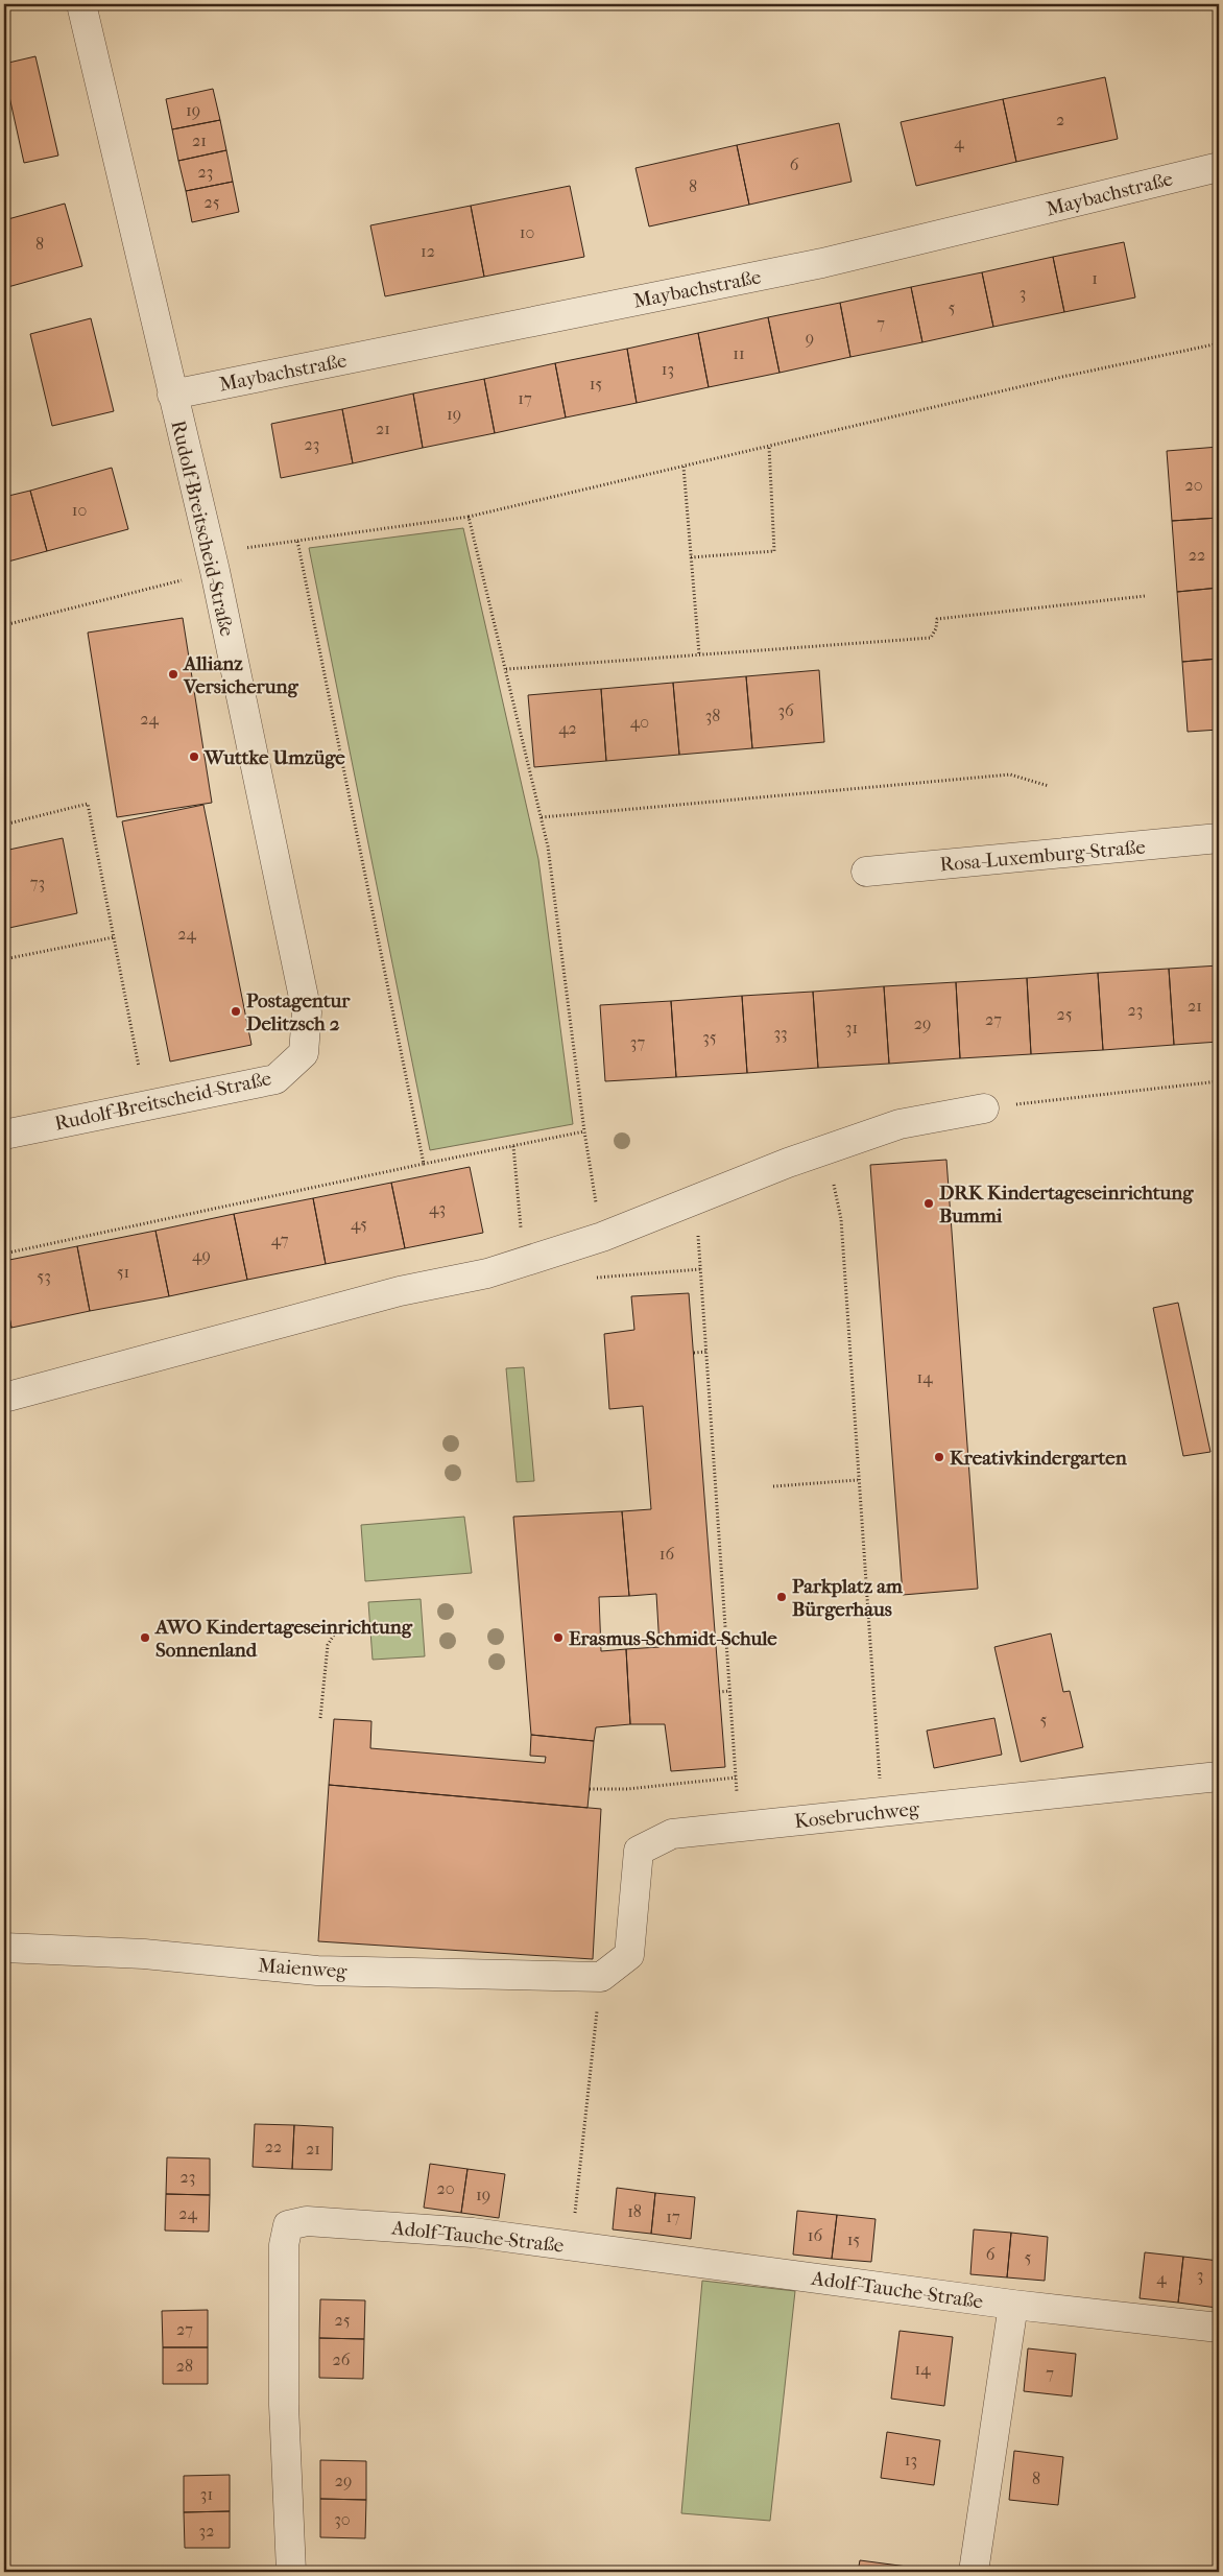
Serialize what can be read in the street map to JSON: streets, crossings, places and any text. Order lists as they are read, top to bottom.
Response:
{
  "streets": {
    "street": [
      "Maybachstraße",
      "Rudolf-Breitscheid-Straße",
      "Rosa-Luxemburg-Straße",
      "Kosebruchweg",
      "Maienweg",
      "Adolf-Tauche-Straße"
    ]
  },
  "crossings": [
    ["Maybachstraße", "Rudolf-Breitscheid-Straße"],
    ["Kosebruchweg", "Maienweg"]
  ],
  "places": [
    "Allianz Versicherung",
    "Wuttke Umzüge",
    "Postagentur Delitzsch 2",
    "DRK Kindertageseinrichtung Bummi",
    "Kreativkindergarten",
    "Parkplatz am Bürgerhaus",
    "AWO Kindertageseinrichtung Sonnenland",
    "Erasmus-Schmidt-Schule"
  ],
  "house_numbers": [
    "19",
    "2",
    "21",
    "4",
    "6",
    "23",
    "8",
    "25",
    "10",
    "8",
    "12",
    "1",
    "3",
    "5",
    "7",
    "9",
    "11",
    "13",
    "15",
    "17",
    "19",
    "21",
    "23",
    "20",
    "10",
    "22",
    "36",
    "38",
    "24",
    "40",
    "42",
    "73",
    "24",
    "21",
    "23",
    "25",
    "27",
    "29",
    "31",
    "33",
    "35",
    "37",
    "43",
    "45",
    "47",
    "49",
    "51",
    "53",
    "14",
    "16",
    "5",
    "22",
    "21",
    "23",
    "20",
    "19",
    "18",
    "24",
    "17",
    "16",
    "15",
    "6",
    "5",
    "3",
    "4",
    "25",
    "27",
    "26",
    "28",
    "14",
    "7",
    "13",
    "8",
    "29",
    "31",
    "30",
    "32"
  ]
}
